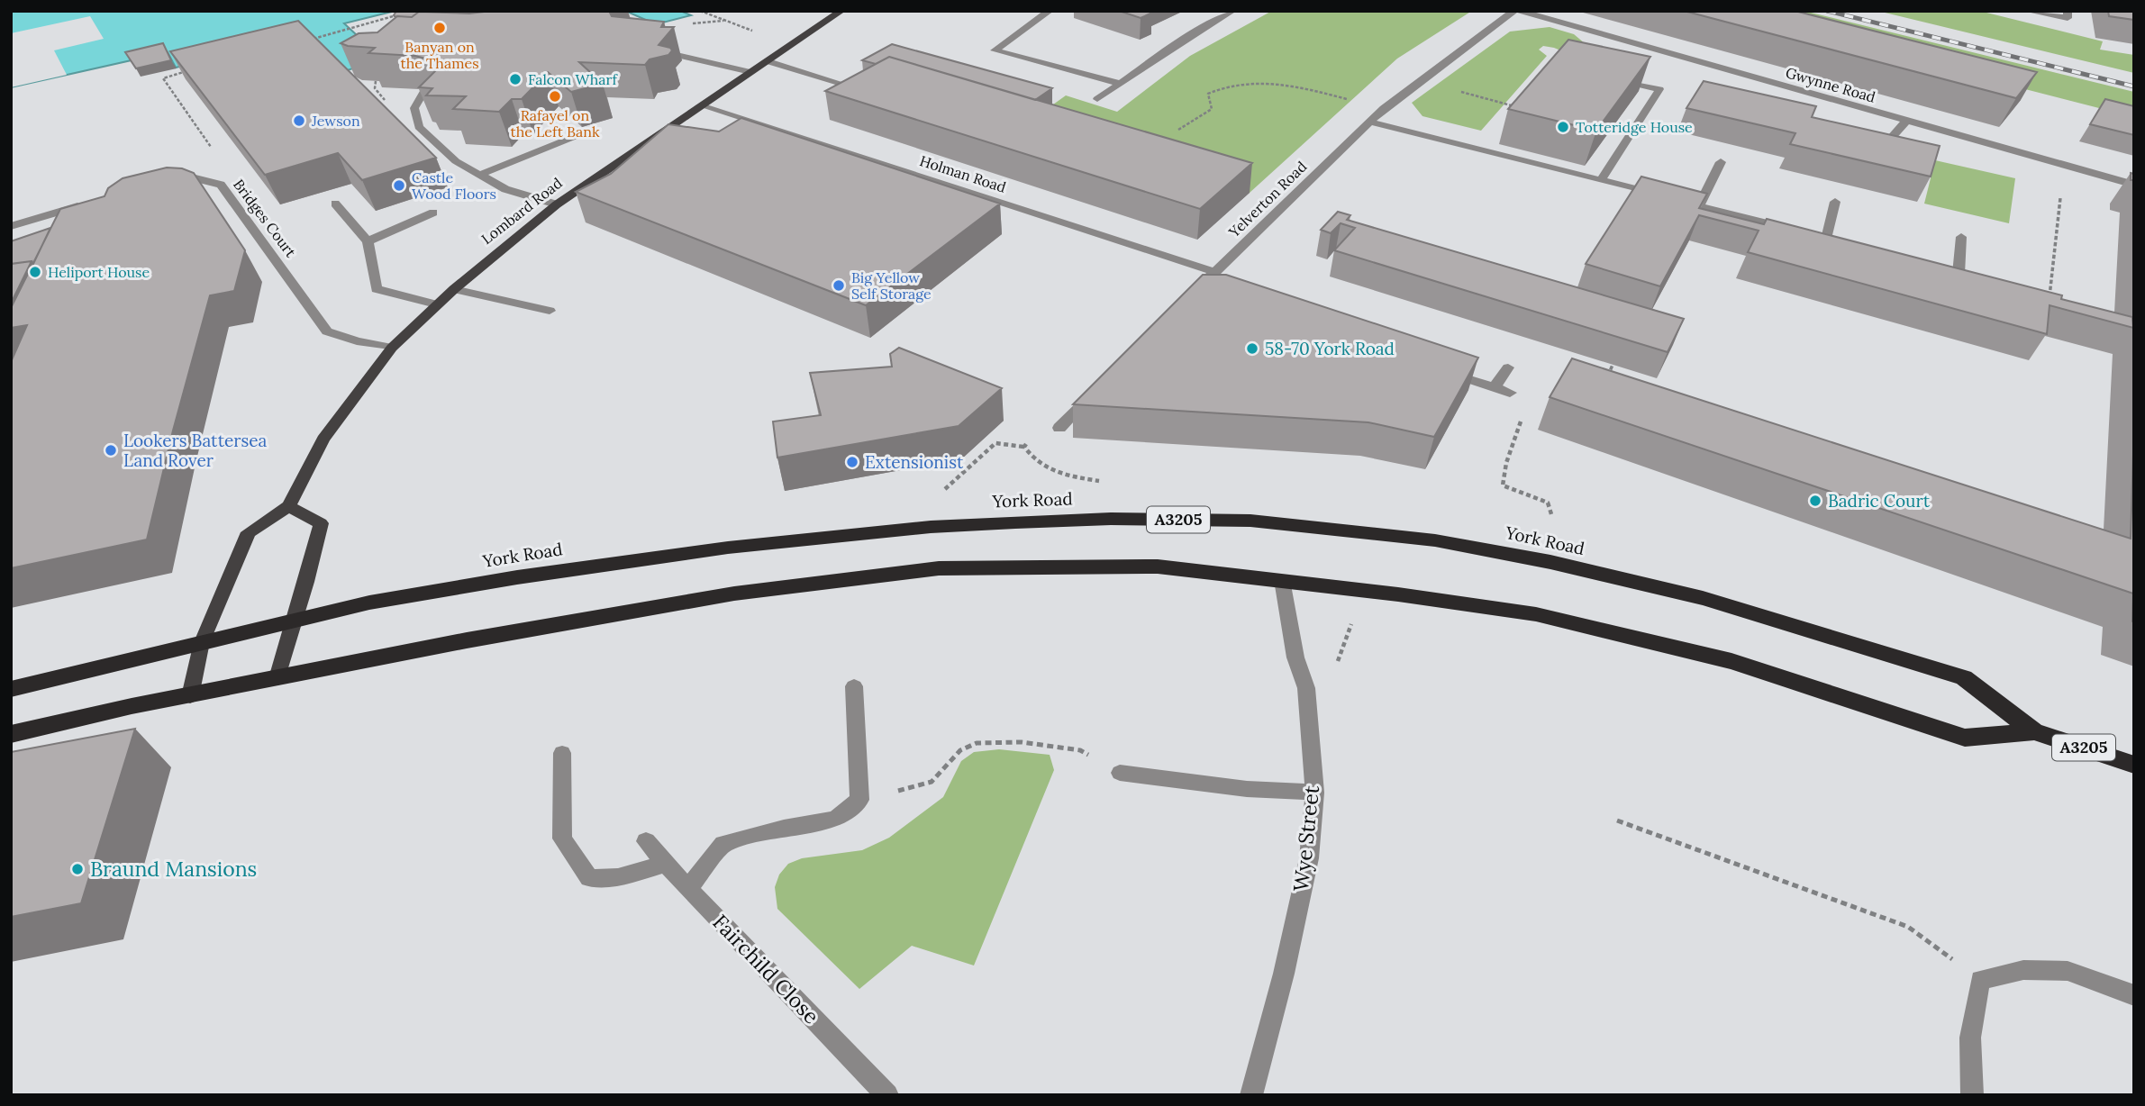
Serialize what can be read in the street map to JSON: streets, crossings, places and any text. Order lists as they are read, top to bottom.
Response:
{
  "streets": {
    "highway": ["York Road", "A3205"],
    "main road": ["Lombard Road"],
    "street": [
      "Gwynne Road",
      "Holman Road",
      "Yelverton Road",
      "Bridges Court",
      "Wye Street",
      "Fairchild Close"
    ]
  },
  "crossings": [
    ["Holman Road", "Yelverton Road"],
    ["Holman Road", "Lombard Road"],
    ["Lombard Road", "Bridges Court"],
    ["Lombard Road", "York Road"],
    ["York Road", "Wye Street"]
  ],
  "places": [
    "Banyan on the Thames",
    "Falcon Wharf",
    "Rafayel on the Left Bank",
    "Jewson",
    "Totteridge House",
    "Castle Wood Floors",
    "Heliport House",
    "Big Yellow Self Storage",
    "58-70 York Road",
    "Lookers Battersea Land Rover",
    "Extensionist",
    "Badric Court",
    "Braund Mansions"
  ]
}
